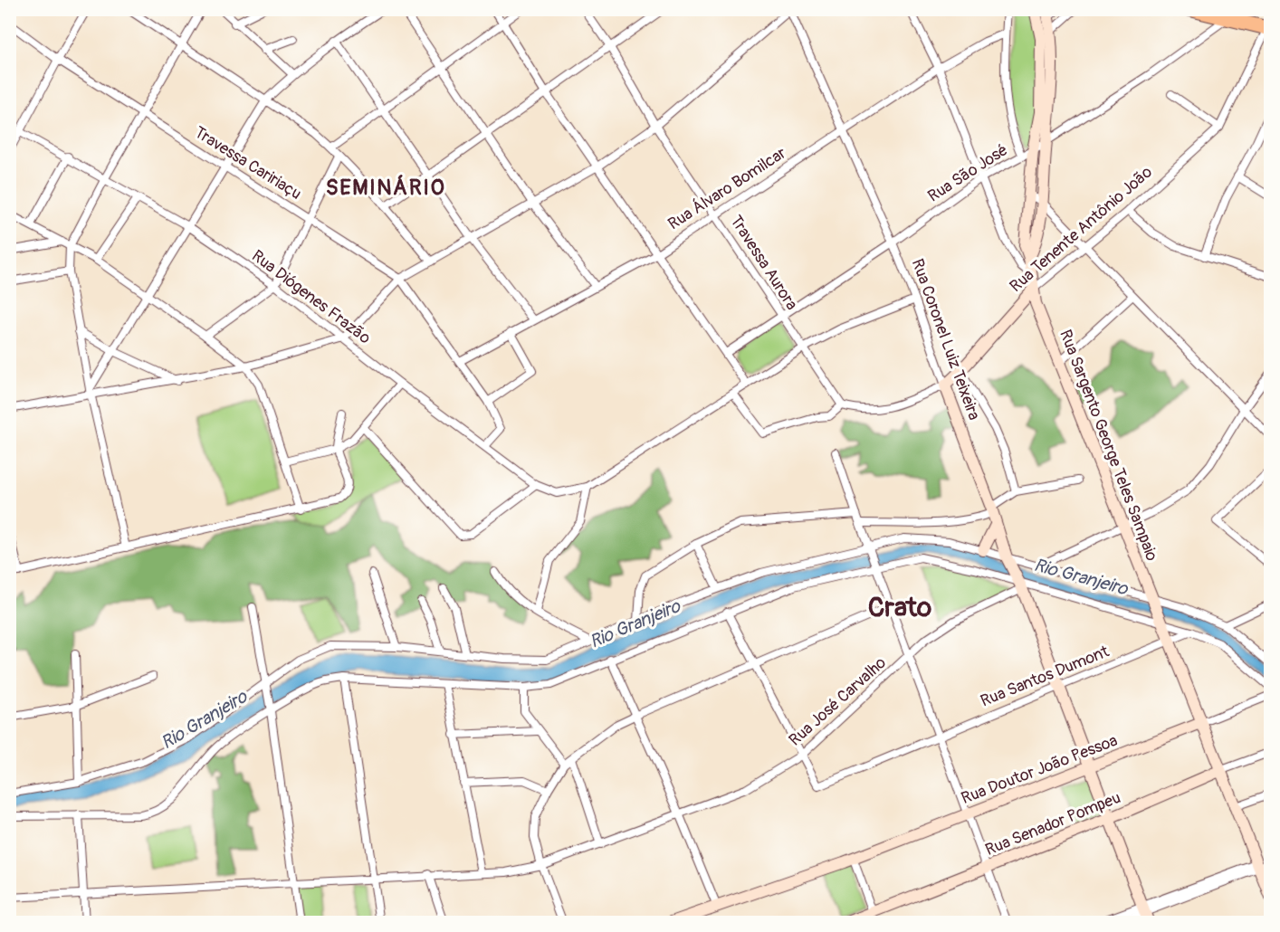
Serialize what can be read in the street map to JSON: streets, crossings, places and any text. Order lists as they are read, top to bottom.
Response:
{
  "streets": {
    "main road": [
      "Rua Tenente Antônio João",
      "Rua Coronel Luiz Teixeira",
      "Rua Sargento George Teles Sampaio",
      "Rua Doutor João Pessoa",
      "Rua Senador Pompeu"
    ],
    "street": [
      "Travessa Caririaçu",
      "Rua São José",
      "Rua Álvaro Bomilcar",
      "Travessa Aurora",
      "Rua Diógenes Frazão",
      "Rua Santos Dumont",
      "Rua José Carvalho"
    ]
  },
  "crossings": [
    ["Travessa Caririaçu", "Rua Álvaro Bomilcar"],
    ["Travessa Caririaçu", "Rua Diógenes Frazão"],
    ["Rua São José", "Travessa Aurora"],
    ["Rua São José", "Rua Coronel Luiz Teixeira"],
    ["Rua São José", "Rua Sargento George Teles Sampaio"],
    ["Rua Álvaro Bomilcar", "Travessa Aurora"],
    ["Rua Álvaro Bomilcar", "Rua Coronel Luiz Teixeira"],
    ["Rua Tenente Antônio João", "Travessa Aurora"],
    ["Rua Tenente Antônio João", "Rua Coronel Luiz Teixeira"],
    ["Rua Tenente Antônio João", "Rua Sargento George Teles Sampaio"],
    ["Rua Coronel Luiz Teixeira", "Rua Santos Dumont"],
    ["Rua Coronel Luiz Teixeira", "Rua José Carvalho"],
    ["Rua Coronel Luiz Teixeira", "Rua Doutor João Pessoa"],
    ["Rua Coronel Luiz Teixeira", "Rua Senador Pompeu"],
    ["Rua Sargento George Teles Sampaio", "Rua Santos Dumont"],
    ["Rua Sargento George Teles Sampaio", "Rua Doutor João Pessoa"],
    ["Rua Sargento George Teles Sampaio", "Rua Senador Pompeu"],
    ["Rua Santos Dumont", "Rua José Carvalho"]
  ],
  "districts": ["SEMINÁRIO", "Crato"],
  "water": ["Rio Granjeiro"]
}
